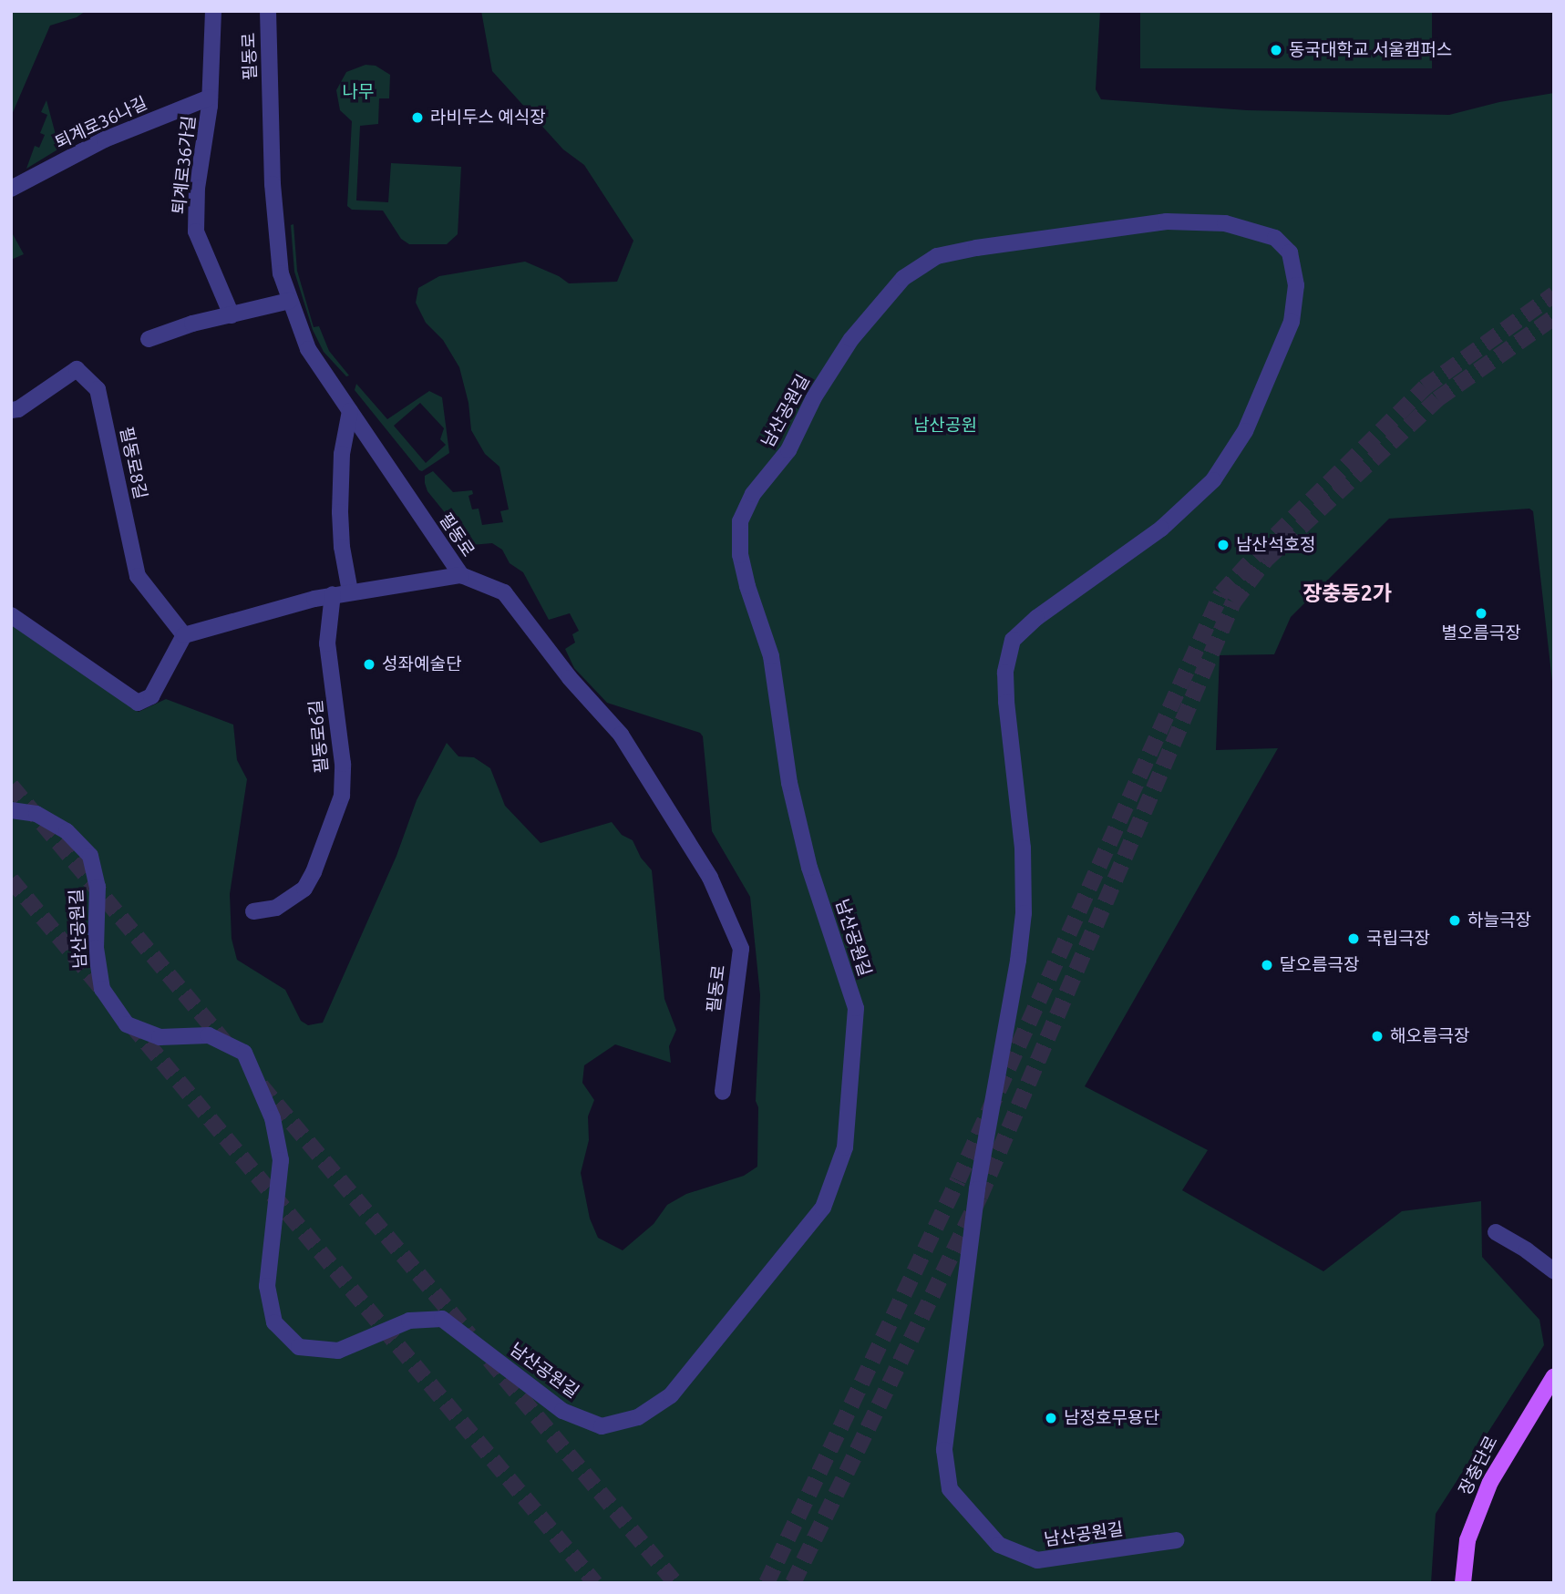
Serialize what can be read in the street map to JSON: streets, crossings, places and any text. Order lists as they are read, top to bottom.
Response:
{
  "streets": {
    "main road": ["장충단로"],
    "street": [
      "필동로",
      "퇴계로36나길",
      "퇴계로36가길",
      "남산공원길",
      "필동로8길",
      "필동로6길"
    ]
  },
  "crossings": [
    ["퇴계로36나길", "퇴계로36가길"]
  ],
  "districts": ["장충동2가"],
  "parks": ["나무", "남산공원"],
  "places": [
    "동국대학교 서울캠퍼스",
    "라비두스 예식장",
    "남산석호정",
    "별오름극장",
    "성좌예술단",
    "하늘극장",
    "국립극장",
    "달오름극장",
    "해오름극장",
    "남정호무용단"
  ]
}
